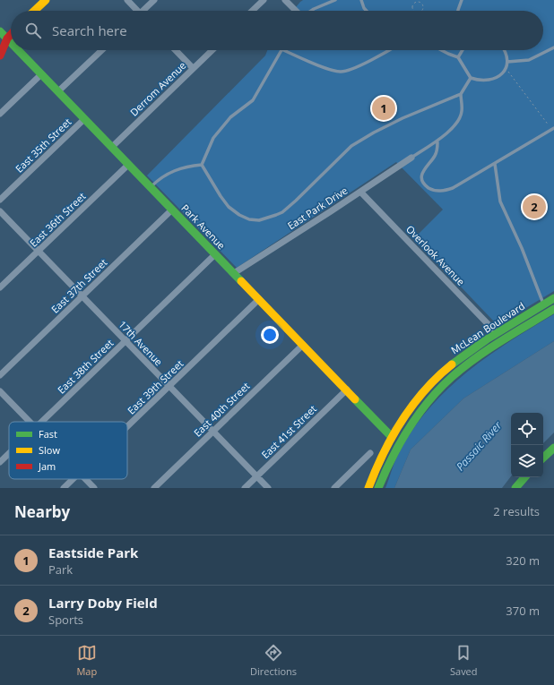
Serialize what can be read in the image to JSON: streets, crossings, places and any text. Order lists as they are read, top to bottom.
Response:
{
  "streets": {
    "main road": ["Park Avenue", "McLean Boulevard"],
    "street": [
      "Derrom Avenue",
      "East 35th Street",
      "East Park Drive",
      "East 36th Street",
      "Overlook Avenue",
      "East 37th Street",
      "17th Avenue",
      "East 38th Street",
      "East 39th Street",
      "East 40th Street",
      "East 41st Street"
    ]
  },
  "crossings": [
    ["Derrom Avenue", "Park Avenue"],
    ["East 35th Street", "Park Avenue"],
    ["East Park Drive", "Park Avenue"],
    ["East Park Drive", "Overlook Avenue"],
    ["East 36th Street", "Park Avenue"],
    ["East 36th Street", "17th Avenue"],
    ["Park Avenue", "East 37th Street"],
    ["Park Avenue", "McLean Boulevard"],
    ["Park Avenue", "East 38th Street"],
    ["Park Avenue", "East 39th Street"],
    ["Park Avenue", "East 40th Street"],
    ["Park Avenue", "East 41st Street"],
    ["Overlook Avenue", "McLean Boulevard"],
    ["East 37th Street", "17th Avenue"],
    ["17th Avenue", "East 38th Street"],
    ["17th Avenue", "East 39th Street"],
    ["17th Avenue", "East 40th Street"],
    ["17th Avenue", "East 41st Street"]
  ],
  "water": ["Passaic River"],
  "legend": ["Fast", "Slow", "Jam"],
  "page": {
    "search": "Search here",
    "pins": ["1", "2"],
    "heading": ["Nearby", "2 results"],
    "list": [
      {
        "mark": "1",
        "name": "Eastside Park",
        "note": "Park",
        "value": "320 m"
      },
      {
        "mark": "2",
        "name": "Larry Doby Field",
        "note": "Sports",
        "value": "370 m"
      }
    ],
    "nav": ["Map", "Directions", "Saved"]
  }
}
